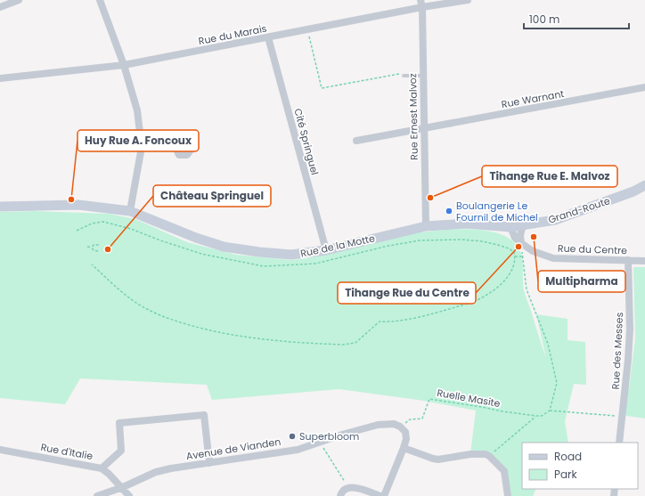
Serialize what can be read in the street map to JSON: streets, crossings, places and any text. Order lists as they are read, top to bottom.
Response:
{
  "streets": {
    "street": [
      "Rue du Marais",
      "Rue Warnant",
      "Rue Ernest Malvoz",
      "Cité Springuel",
      "Grand-Route",
      "Rue de la Motte",
      "Rue du Centre",
      "Rue des Messes",
      "Avenue de Vianden",
      "Rue d'Italie"
    ],
    "path": ["Ruelle Masite"]
  },
  "crossings": [
    ["Rue du Marais", "Rue Ernest Malvoz"],
    ["Rue du Marais", "Cité Springuel"],
    ["Rue Warnant", "Rue Ernest Malvoz"],
    ["Rue Ernest Malvoz", "Rue de la Motte"],
    ["Cité Springuel", "Rue de la Motte"],
    ["Grand-Route", "Rue de la Motte"],
    ["Grand-Route", "Rue du Centre"],
    ["Rue de la Motte", "Rue du Centre"],
    ["Rue du Centre", "Rue des Messes"],
    ["Rue des Messes", "Ruelle Masite"],
    ["Ruelle Masite", "Avenue de Vianden"],
    ["Avenue de Vianden", "Rue d'Italie"]
  ],
  "places": [
    "Tihange Rue E. Malvoz",
    "Huy Rue A. Foncoux",
    "Boulangerie Le Fournil de Michel",
    "Multipharma",
    "Tihange Rue du Centre",
    "Château Springuel",
    "Superbloom"
  ],
  "legend": ["Road", "Park"],
  "scale_bar": "100 m"
}
